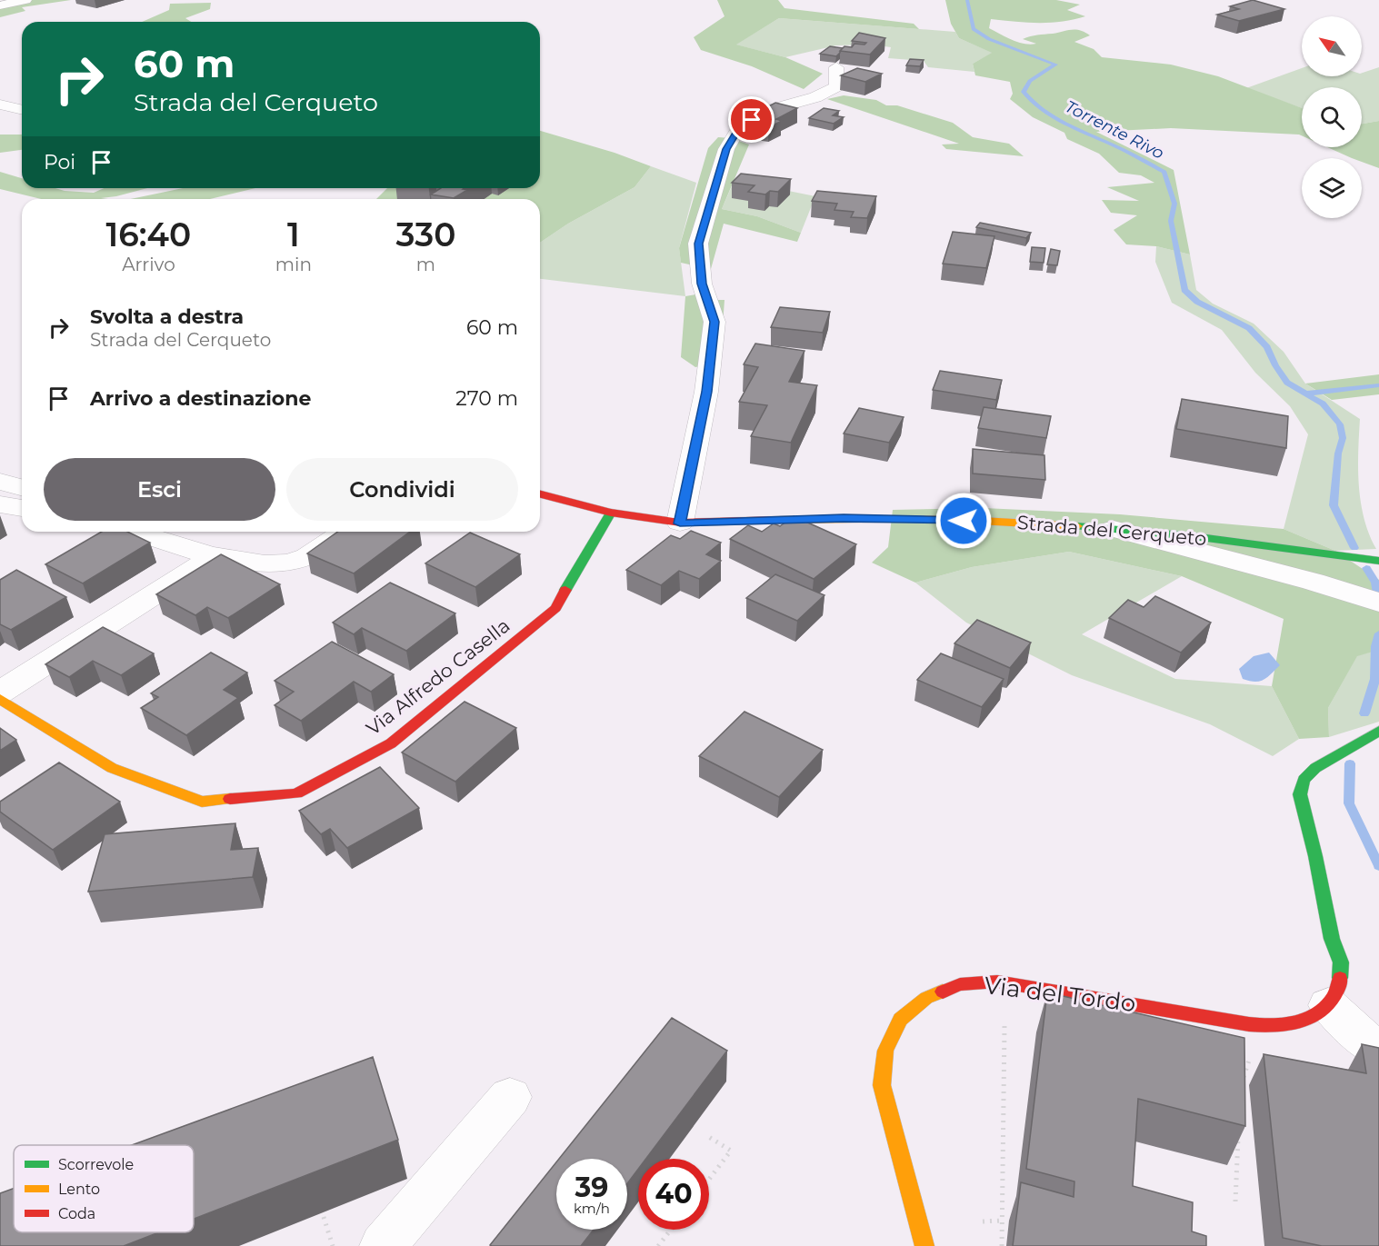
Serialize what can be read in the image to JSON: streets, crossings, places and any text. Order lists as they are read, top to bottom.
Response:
{
  "streets": {
    "street": ["Strada del Cerqueto", "Via Alfredo Casella", "Via del Tordo"]
  },
  "crossings": [
    ["Strada del Cerqueto", "Via Alfredo Casella"]
  ],
  "water": ["Torrente Rivo"],
  "legend": ["Scorrevole", "Lento", "Coda"],
  "north": "top left",
  "page": {
    "turn": ["60 m", "Strada del Cerqueto"],
    "then": "Poi",
    "eta": [
      "16:40",
      "Arrivo",
      "1",
      "min",
      "330",
      "m"
    ],
    "list": [
      {
        "name": "Svolta a destra",
        "note": "Strada del Cerqueto",
        "value": "60 m"
      },
      {
        "name": "Arrivo a destinazione",
        "value": "270 m"
      }
    ],
    "buttons": ["Esci", "Condividi"],
    "speed": "39 km/h",
    "limit": "40"
  }
}
